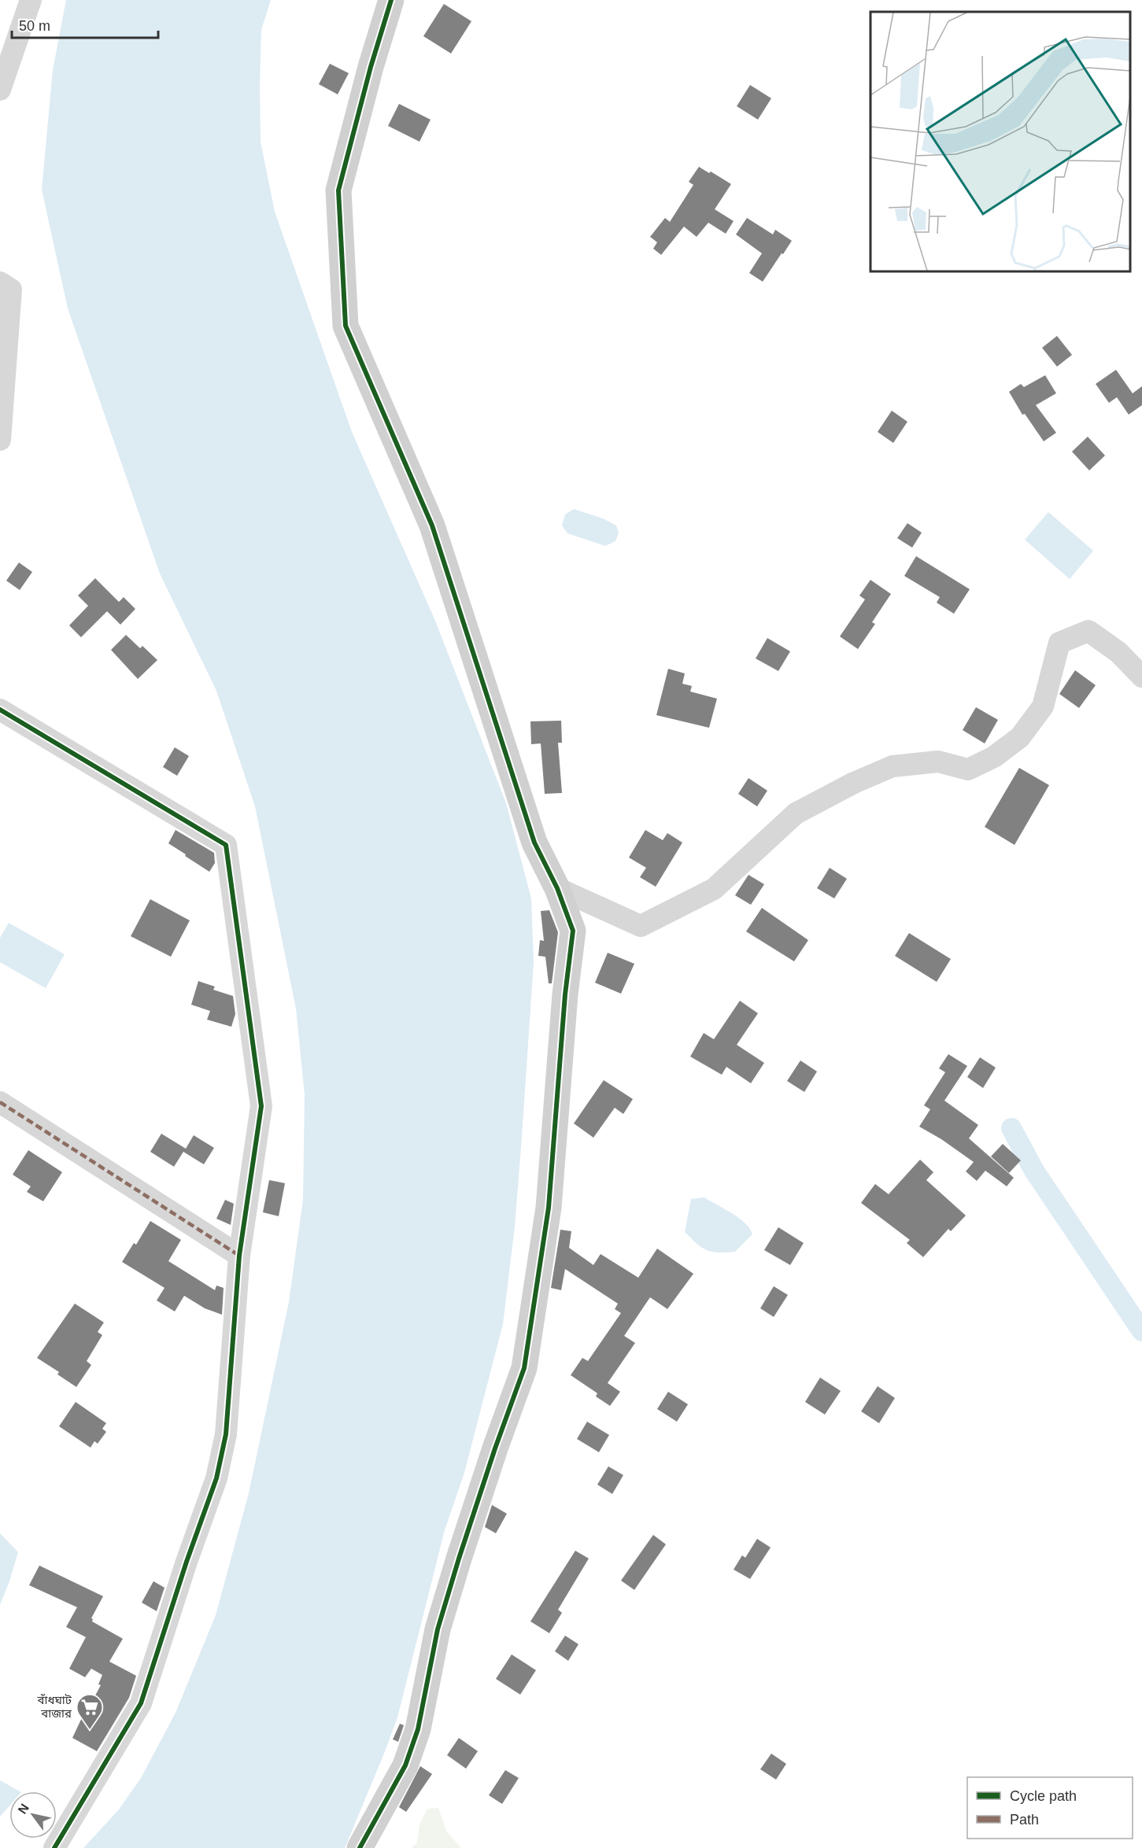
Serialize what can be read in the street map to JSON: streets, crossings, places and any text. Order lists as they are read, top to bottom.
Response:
{
  "places": {
    "supermarket": ["বাঁধঘাট বাজার"]
  },
  "legend": ["Cycle path", "Path"],
  "scale_bar": "50 m",
  "north": "top left"
}
